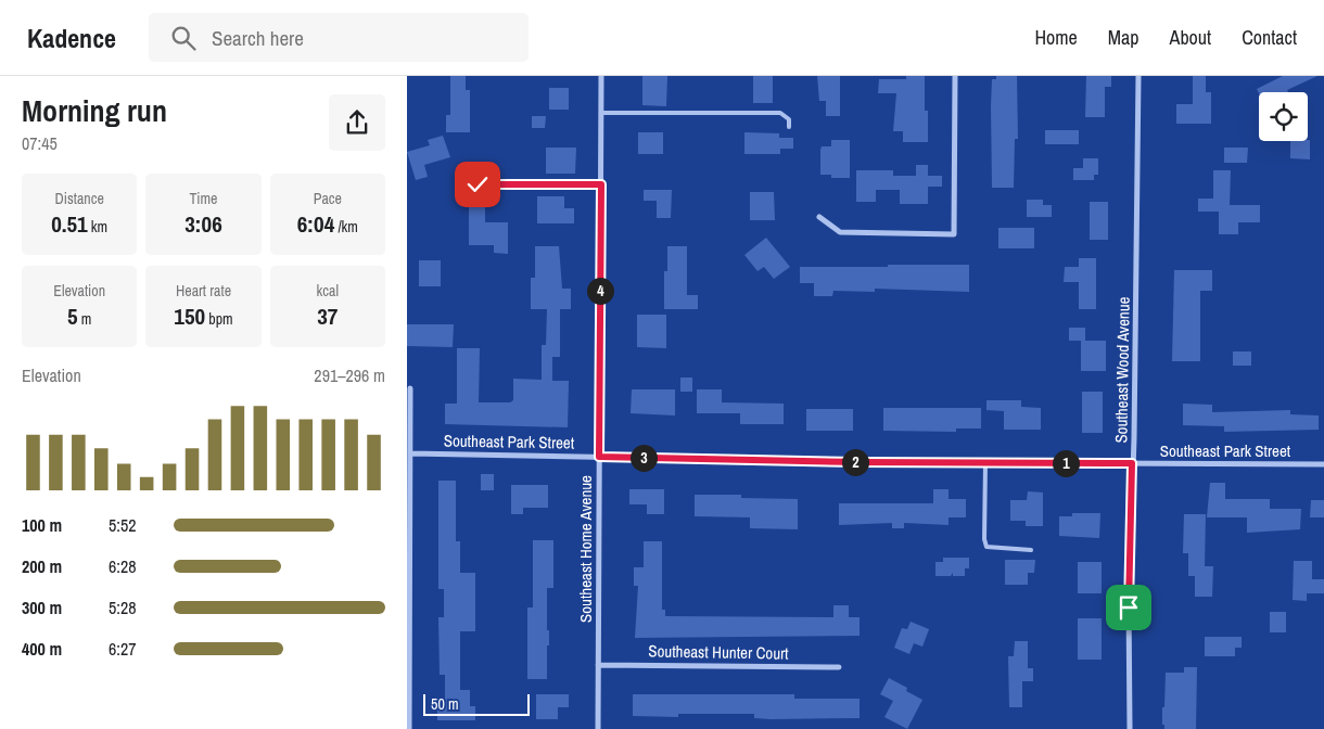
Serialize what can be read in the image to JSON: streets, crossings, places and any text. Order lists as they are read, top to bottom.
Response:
{
  "streets": {
    "street": [
      "Southeast Wood Avenue",
      "Southeast Park Street",
      "Southeast Home Avenue",
      "Southeast Hunter Court"
    ]
  },
  "crossings": [
    ["Southeast Wood Avenue", "Southeast Park Street"],
    ["Southeast Park Street", "Southeast Home Avenue"],
    ["Southeast Home Avenue", "Southeast Hunter Court"]
  ],
  "scale_bar": "50 m",
  "page": {
    "header": "Kadence",
    "search": "Search here",
    "nav": [
      "Home",
      "Map",
      "About",
      "Contact"
    ],
    "heading": ["Morning run", "07:45"],
    "stats": [
      ["Distance", "0.51 km"],
      ["Time", "3:06"],
      ["Pace", "6:04 /km"],
      ["Elevation", "5 m"],
      ["Heart rate", "150 bpm"],
      ["kcal", "37"]
    ],
    "pins": [
      "4",
      "3",
      "2",
      "1"
    ],
    "chart": ["Elevation", "291–296 m"],
    "list": [
      {
        "name": "100 m",
        "note": "5:52"
      },
      {
        "name": "200 m",
        "note": "6:28"
      },
      {
        "name": "300 m",
        "note": "5:28"
      },
      {
        "name": "400 m",
        "note": "6:27"
      }
    ],
    "scale": "50 m"
  }
}
